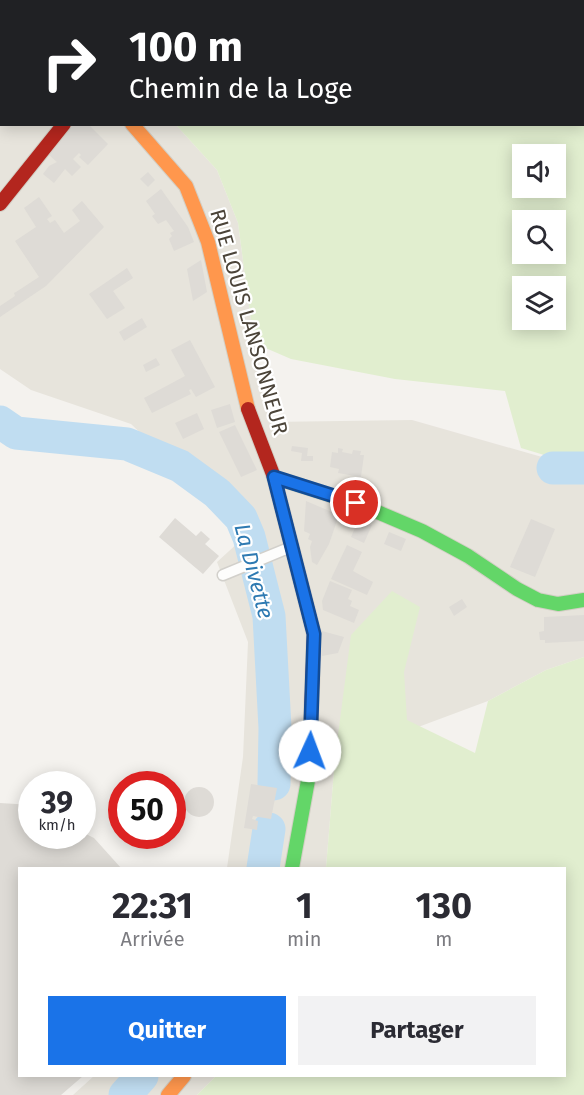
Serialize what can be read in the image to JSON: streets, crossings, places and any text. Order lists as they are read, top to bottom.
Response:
{
  "streets": {
    "main road": ["RUE LOUIS LANSONNEUR"]
  },
  "water": ["La Divette"],
  "page": {
    "turn": ["100 m", "Chemin de la Loge"],
    "speed": "39 km/h",
    "limit": "50",
    "eta": [
      "22:31",
      "Arrivée",
      "1",
      "min",
      "130",
      "m"
    ],
    "buttons": ["Quitter", "Partager"]
  }
}
